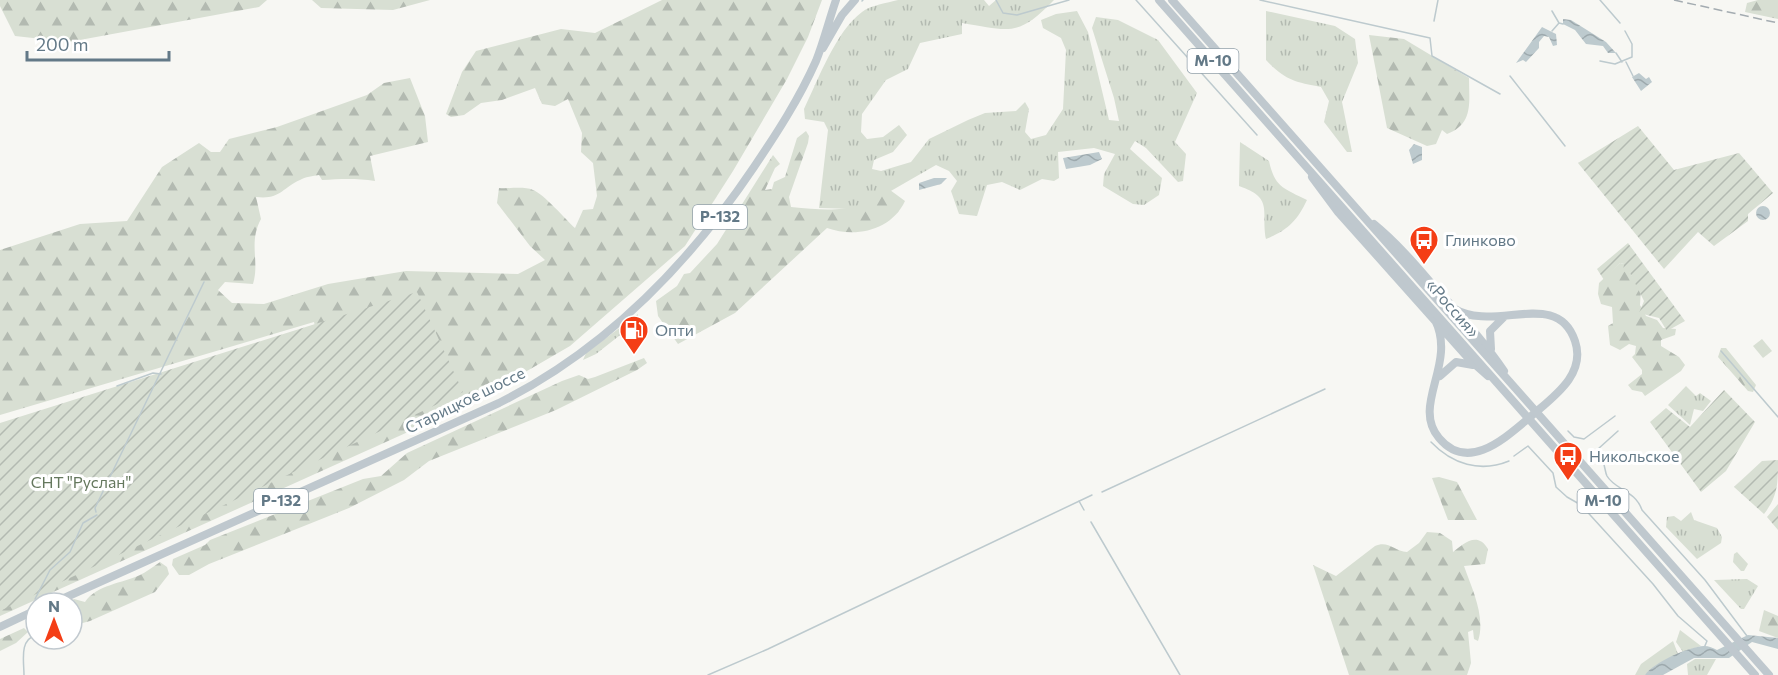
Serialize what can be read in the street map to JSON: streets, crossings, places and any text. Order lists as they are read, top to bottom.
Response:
{
  "streets": {
    "main road": [
      "М-10",
      "Р-132",
      "«Россия»",
      "Старицкое шоссе"
    ]
  },
  "parks": ["СНТ \"Руслан\""],
  "places": {
    "bus stop": ["Глинково", "Никольское"],
    "fuel station": ["Опти"]
  },
  "scale_bar": "200 m",
  "north": "top"
}
